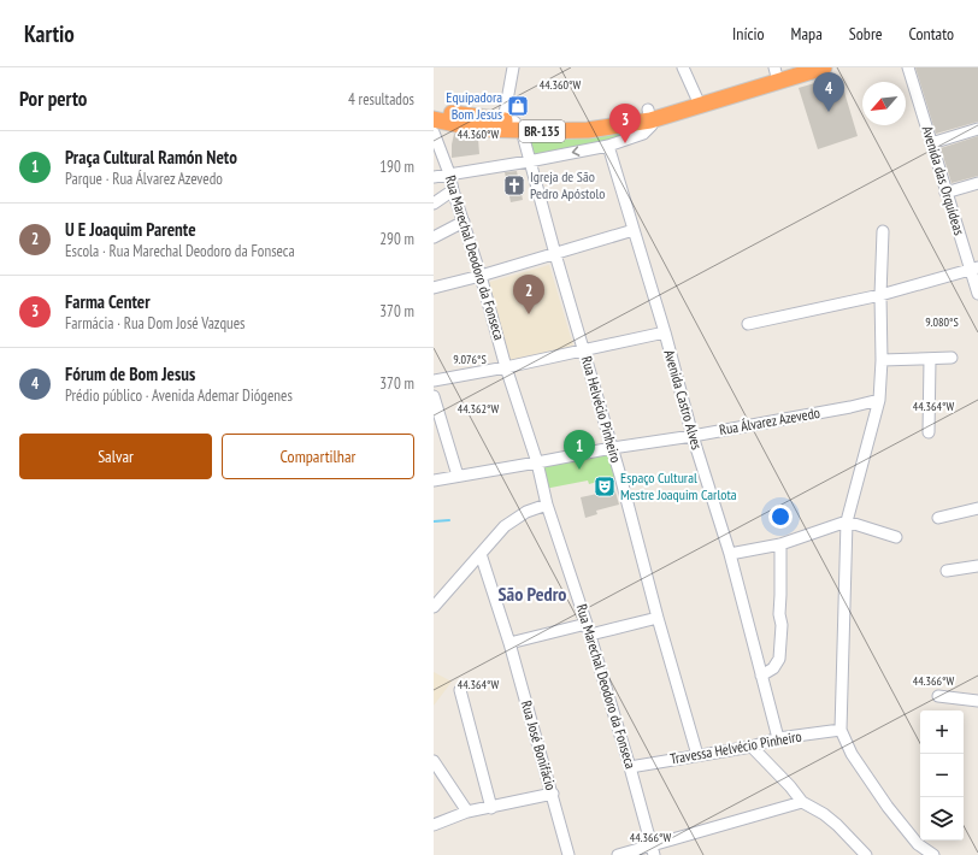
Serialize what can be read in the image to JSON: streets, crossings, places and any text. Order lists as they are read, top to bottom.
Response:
{
  "streets": {
    "highway": ["BR-135"],
    "street": [
      "Avenida das Orquídeas",
      "Rua Marechal Deodoro da Fonseca",
      "Avenida Castro Alves",
      "Rua Helvécio Pinheiro",
      "Rua Álvarez Azevedo",
      "Rua José Bonifácio",
      "Travessa Helvécio Pinheiro"
    ]
  },
  "crossings": [
    ["BR-135", "Rua Helvécio Pinheiro"],
    ["Rua Marechal Deodoro da Fonseca", "Rua Álvarez Azevedo"],
    ["Rua Marechal Deodoro da Fonseca", "Travessa Helvécio Pinheiro"],
    ["Avenida Castro Alves", "Rua Álvarez Azevedo"],
    ["Avenida Castro Alves", "Travessa Helvécio Pinheiro"],
    ["Rua Helvécio Pinheiro", "Rua Álvarez Azevedo"],
    ["Rua Helvécio Pinheiro", "Travessa Helvécio Pinheiro"]
  ],
  "districts": ["São Pedro"],
  "places": {
    "shop": ["Equipadora Bom Jesus"],
    "church": ["Igreja de São Pedro Apóstolo"],
    "theatre": ["Espaço Cultural Mestre Joaquim Carlota"]
  },
  "north": "bottom left",
  "page": {
    "header": "Kartio",
    "nav": [
      "Início",
      "Mapa",
      "Sobre",
      "Contato"
    ],
    "heading": ["Por perto", "4 resultados"],
    "pins": [
      "4",
      "3",
      "2",
      "1"
    ],
    "list": [
      {
        "mark": "1",
        "name": "Praça Cultural Ramón Neto",
        "note": "Parque · Rua Álvarez Azevedo",
        "value": "190 m"
      },
      {
        "mark": "2",
        "name": "U E Joaquim Parente",
        "note": "Escola · Rua Marechal Deodoro da Fonseca",
        "value": "290 m"
      },
      {
        "mark": "3",
        "name": "Farma Center",
        "note": "Farmácia · Rua Dom José Vazques",
        "value": "370 m"
      },
      {
        "mark": "4",
        "name": "Fórum de Bom Jesus",
        "note": "Prédio público · Avenida Ademar Diógenes",
        "value": "370 m"
      }
    ],
    "buttons": ["Salvar", "Compartilhar"],
    "map_buttons": ["+", "−"]
  },
  "coordinates": [
    "44.360°W",
    "9.080°S",
    "9.076°S",
    "44.364°W",
    "44.362°W",
    "44.366°W"
  ]
}
